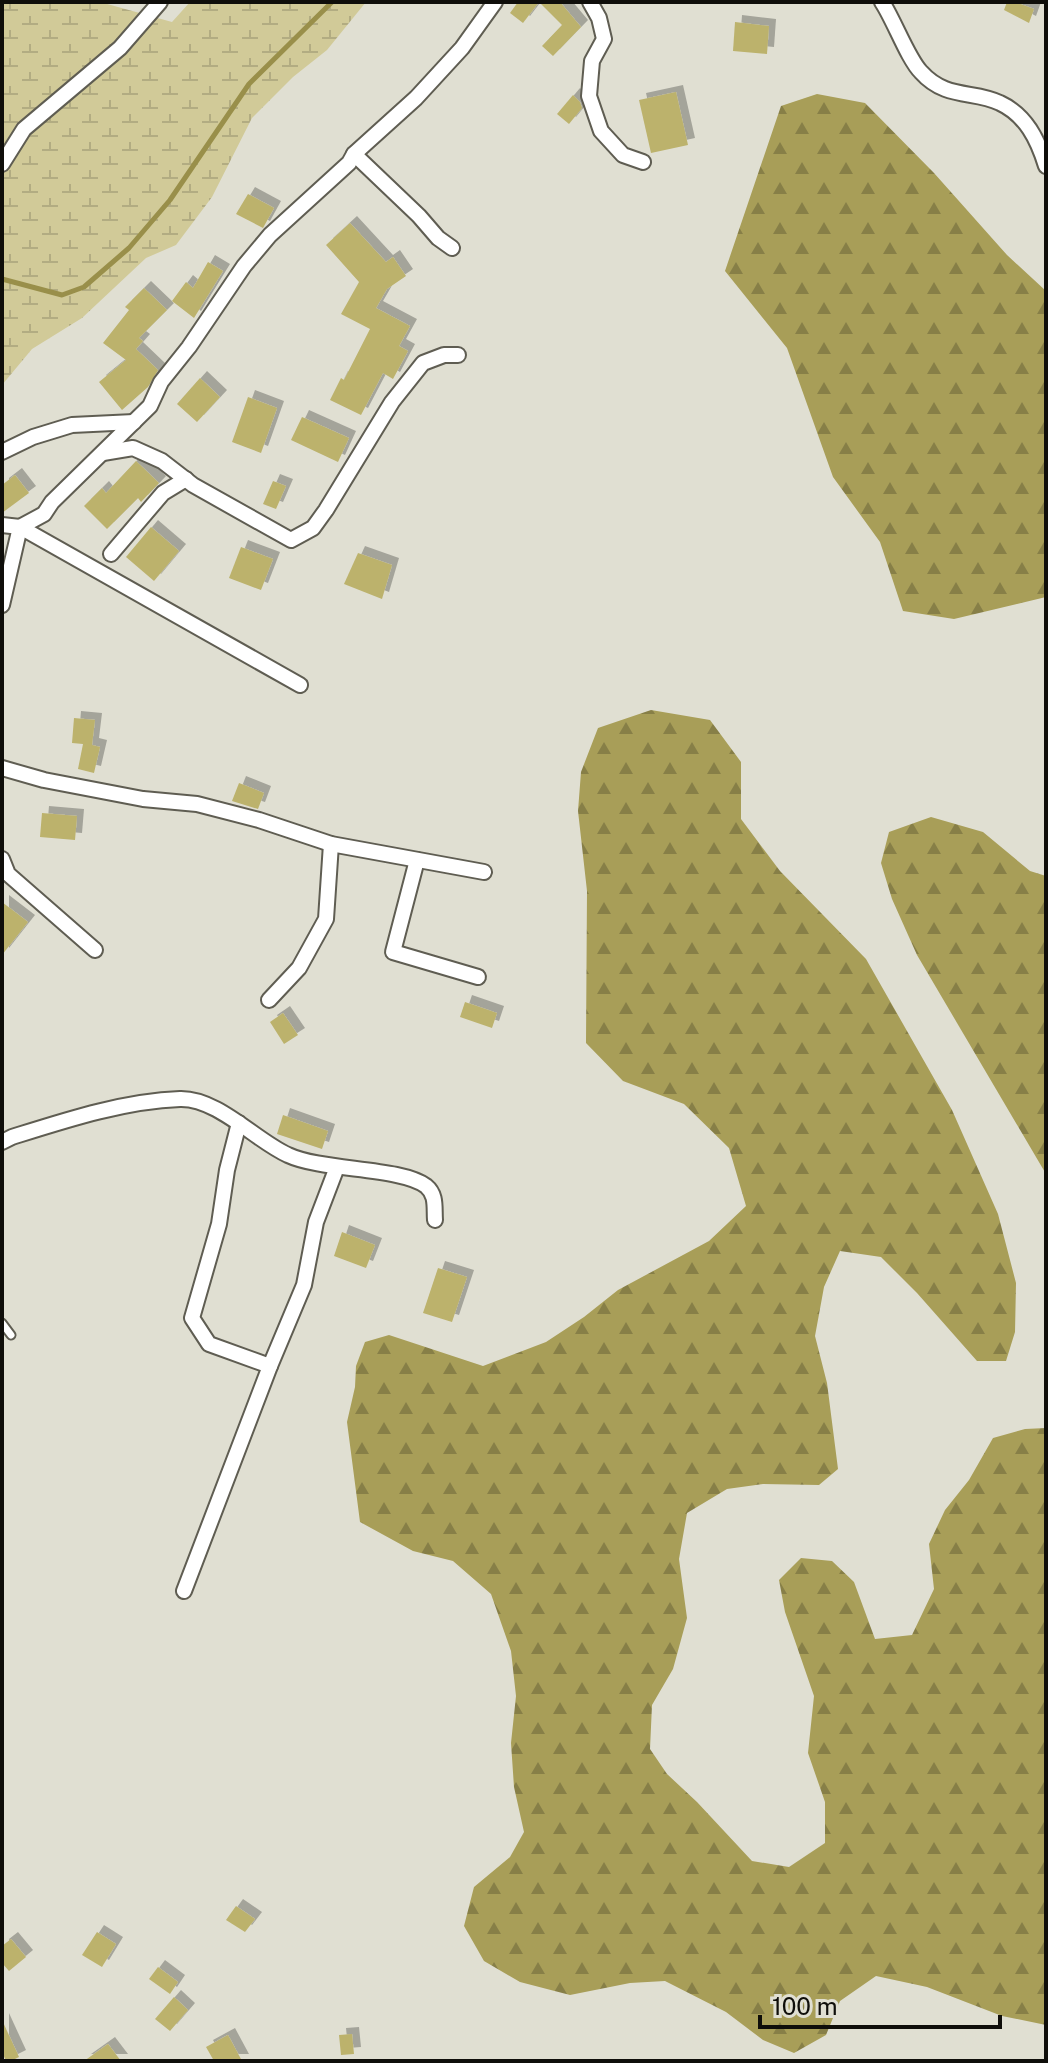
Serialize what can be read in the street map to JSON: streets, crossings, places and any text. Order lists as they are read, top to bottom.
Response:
{
  "scale_bar": "100 m"
}
